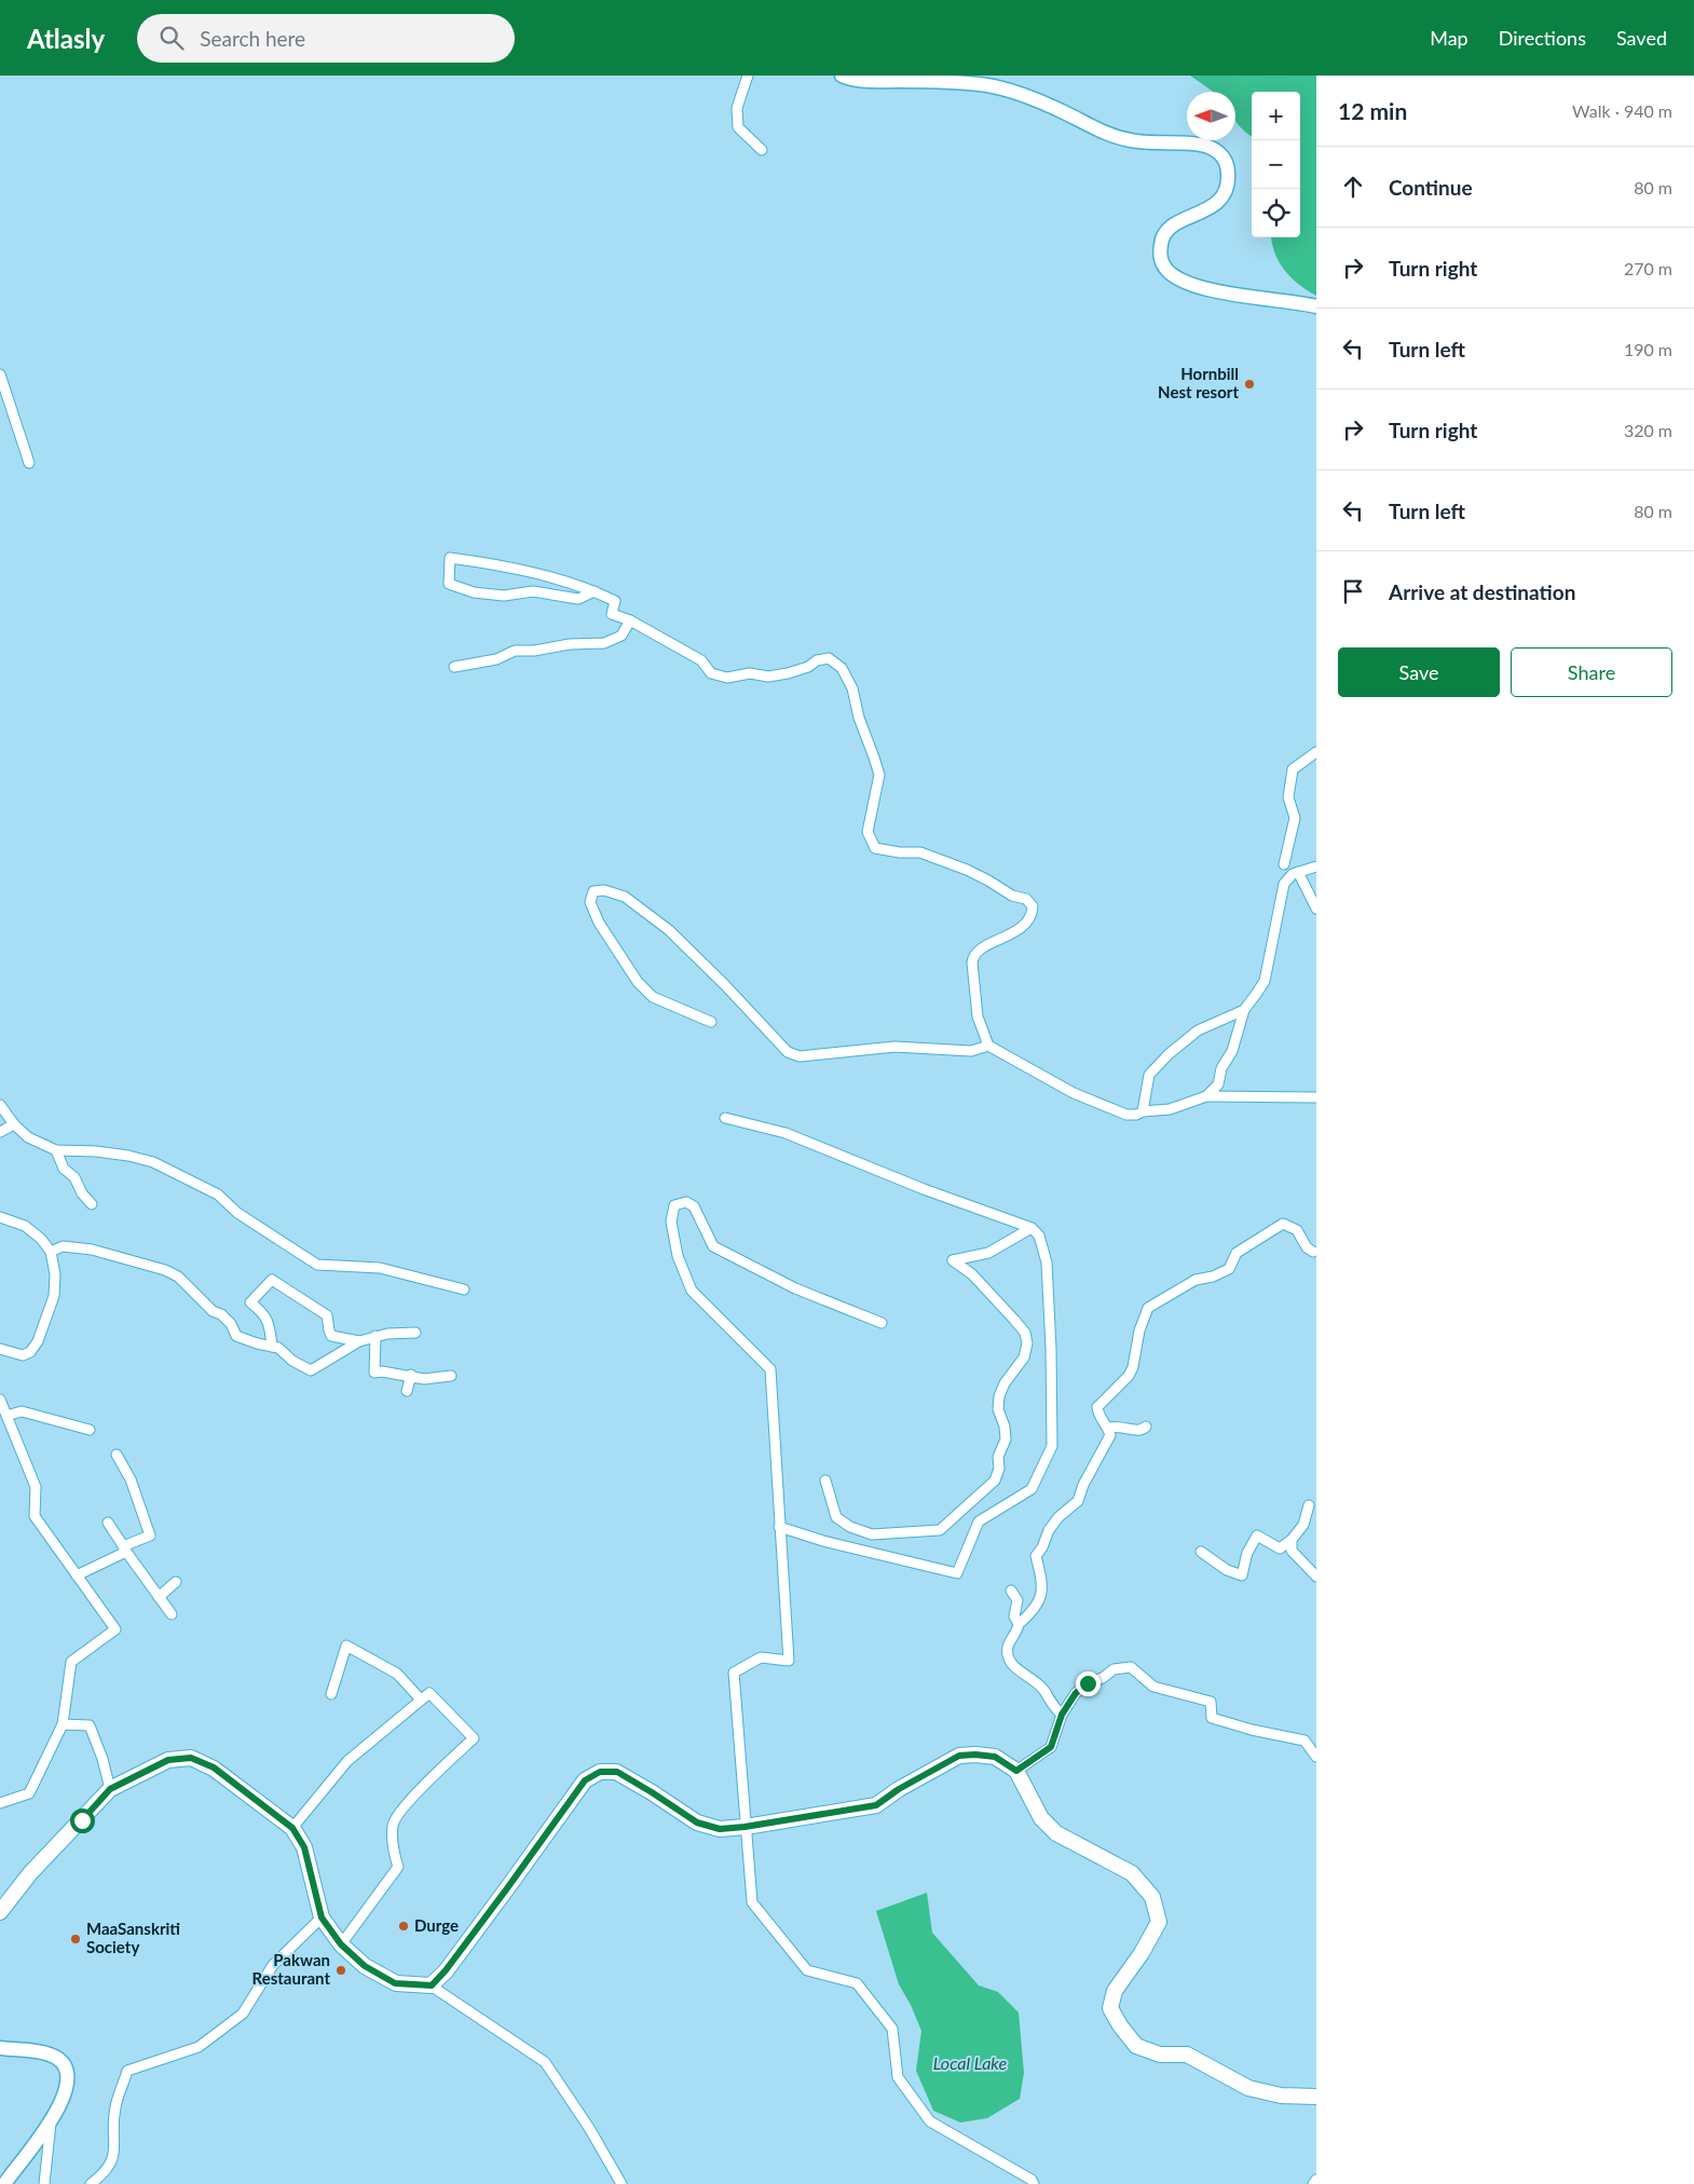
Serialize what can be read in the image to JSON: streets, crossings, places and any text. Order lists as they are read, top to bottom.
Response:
{
  "water": ["Local Lake"],
  "places": [
    "Hornbill Nest resort",
    "Durge",
    "MaaSanskriti Society",
    "Pakwan Restaurant"
  ],
  "north": "left",
  "page": {
    "header": "Atlasly",
    "search": "Search here",
    "nav": ["Map", "Directions", "Saved"],
    "heading": ["12 min", "Walk · 940 m"],
    "map_buttons": ["+", "−"],
    "list": [
      ["Continue", "80 m"],
      ["Turn right", "270 m"],
      ["Turn left", "190 m"],
      ["Turn right", "320 m"],
      ["Turn left", "80 m"],
      "Arrive at destination"
    ],
    "buttons": ["Save", "Share"]
  }
}
